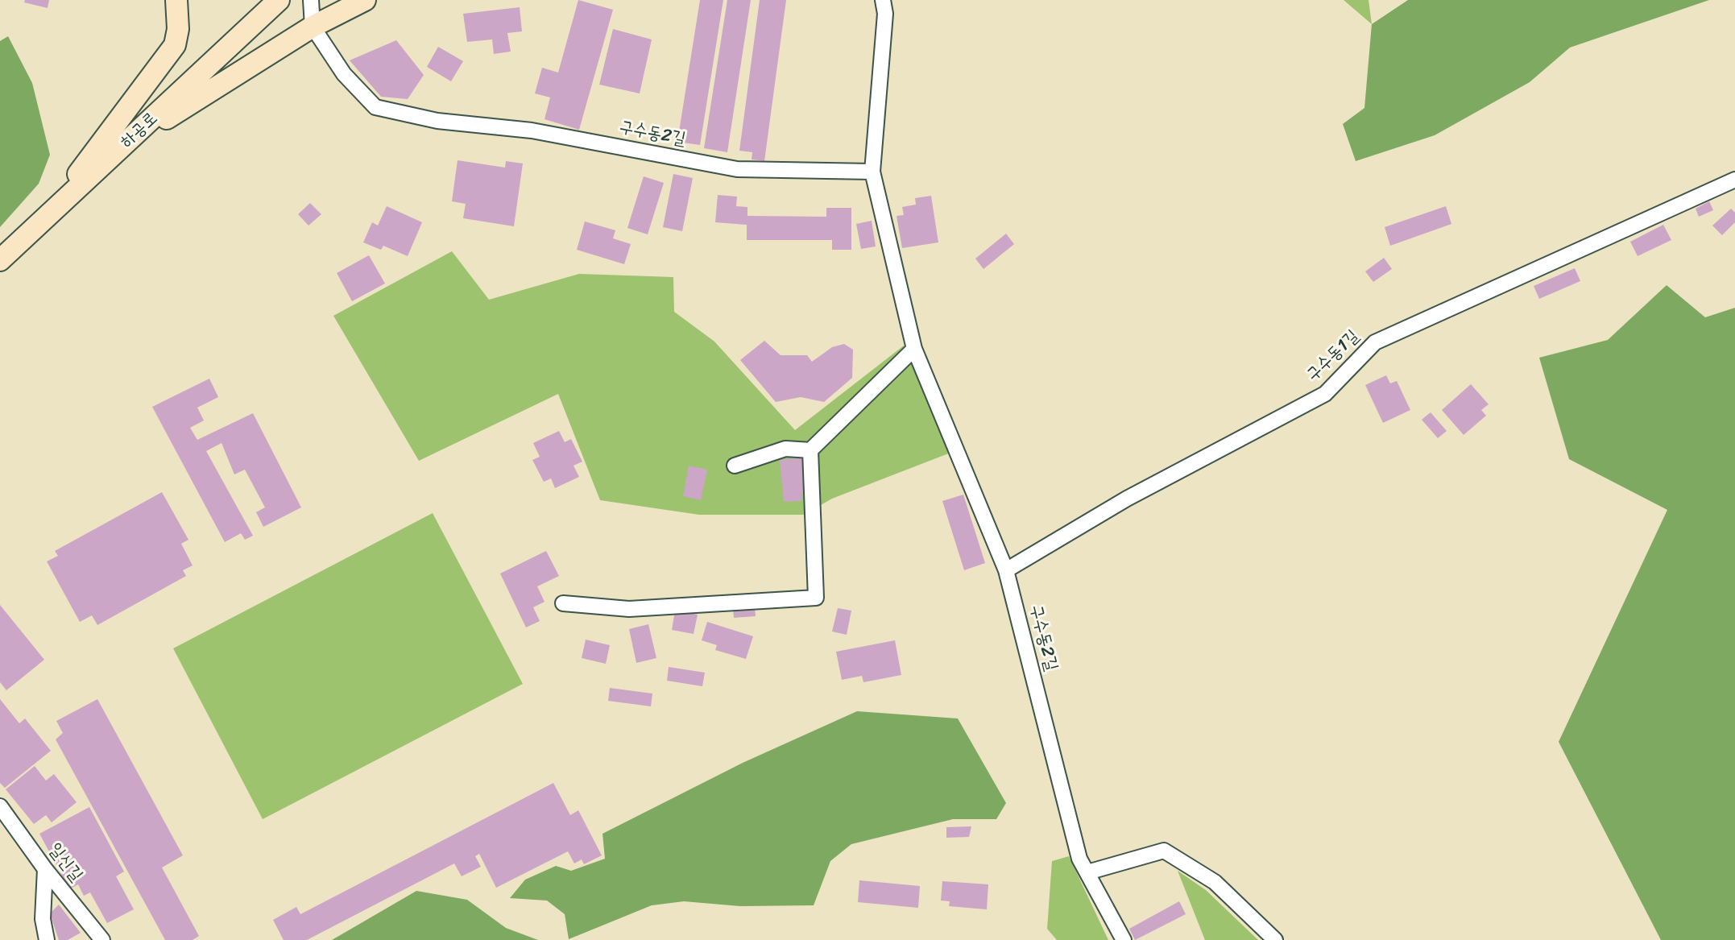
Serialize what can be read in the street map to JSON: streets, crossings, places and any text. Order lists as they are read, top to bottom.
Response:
{
  "streets": {
    "main road": ["하공로"],
    "street": ["구수동2길", "구수동1길", "일신길"]
  },
  "crossings": [
    ["구수동2길", "구수동1길"]
  ]
}
